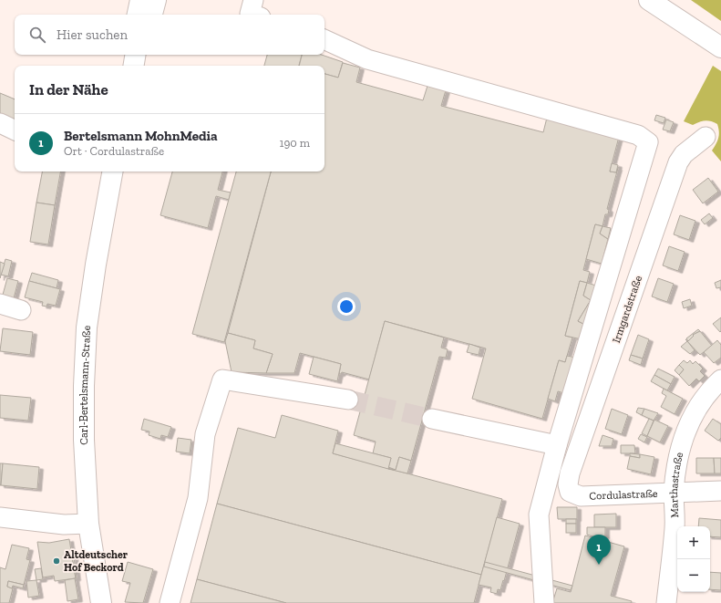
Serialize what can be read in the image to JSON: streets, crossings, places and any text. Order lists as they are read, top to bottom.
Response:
{
  "streets": {
    "main road": ["Carl-Bertelsmann-Straße"],
    "street": ["Irmgardstraße", "Marthastraße", "Cordulastraße"]
  },
  "crossings": [
    ["Irmgardstraße", "Cordulastraße"],
    ["Marthastraße", "Cordulastraße"]
  ],
  "places": ["Altdeutscher Hof Beckord"],
  "page": {
    "search": "Hier suchen",
    "heading": "In der Nähe",
    "list": [
      {
        "mark": "1",
        "name": "Bertelsmann MohnMedia",
        "note": "Ort · Cordulastraße",
        "value": "190 m"
      }
    ],
    "map_buttons": ["+", "−"],
    "pins": "1"
  }
}
